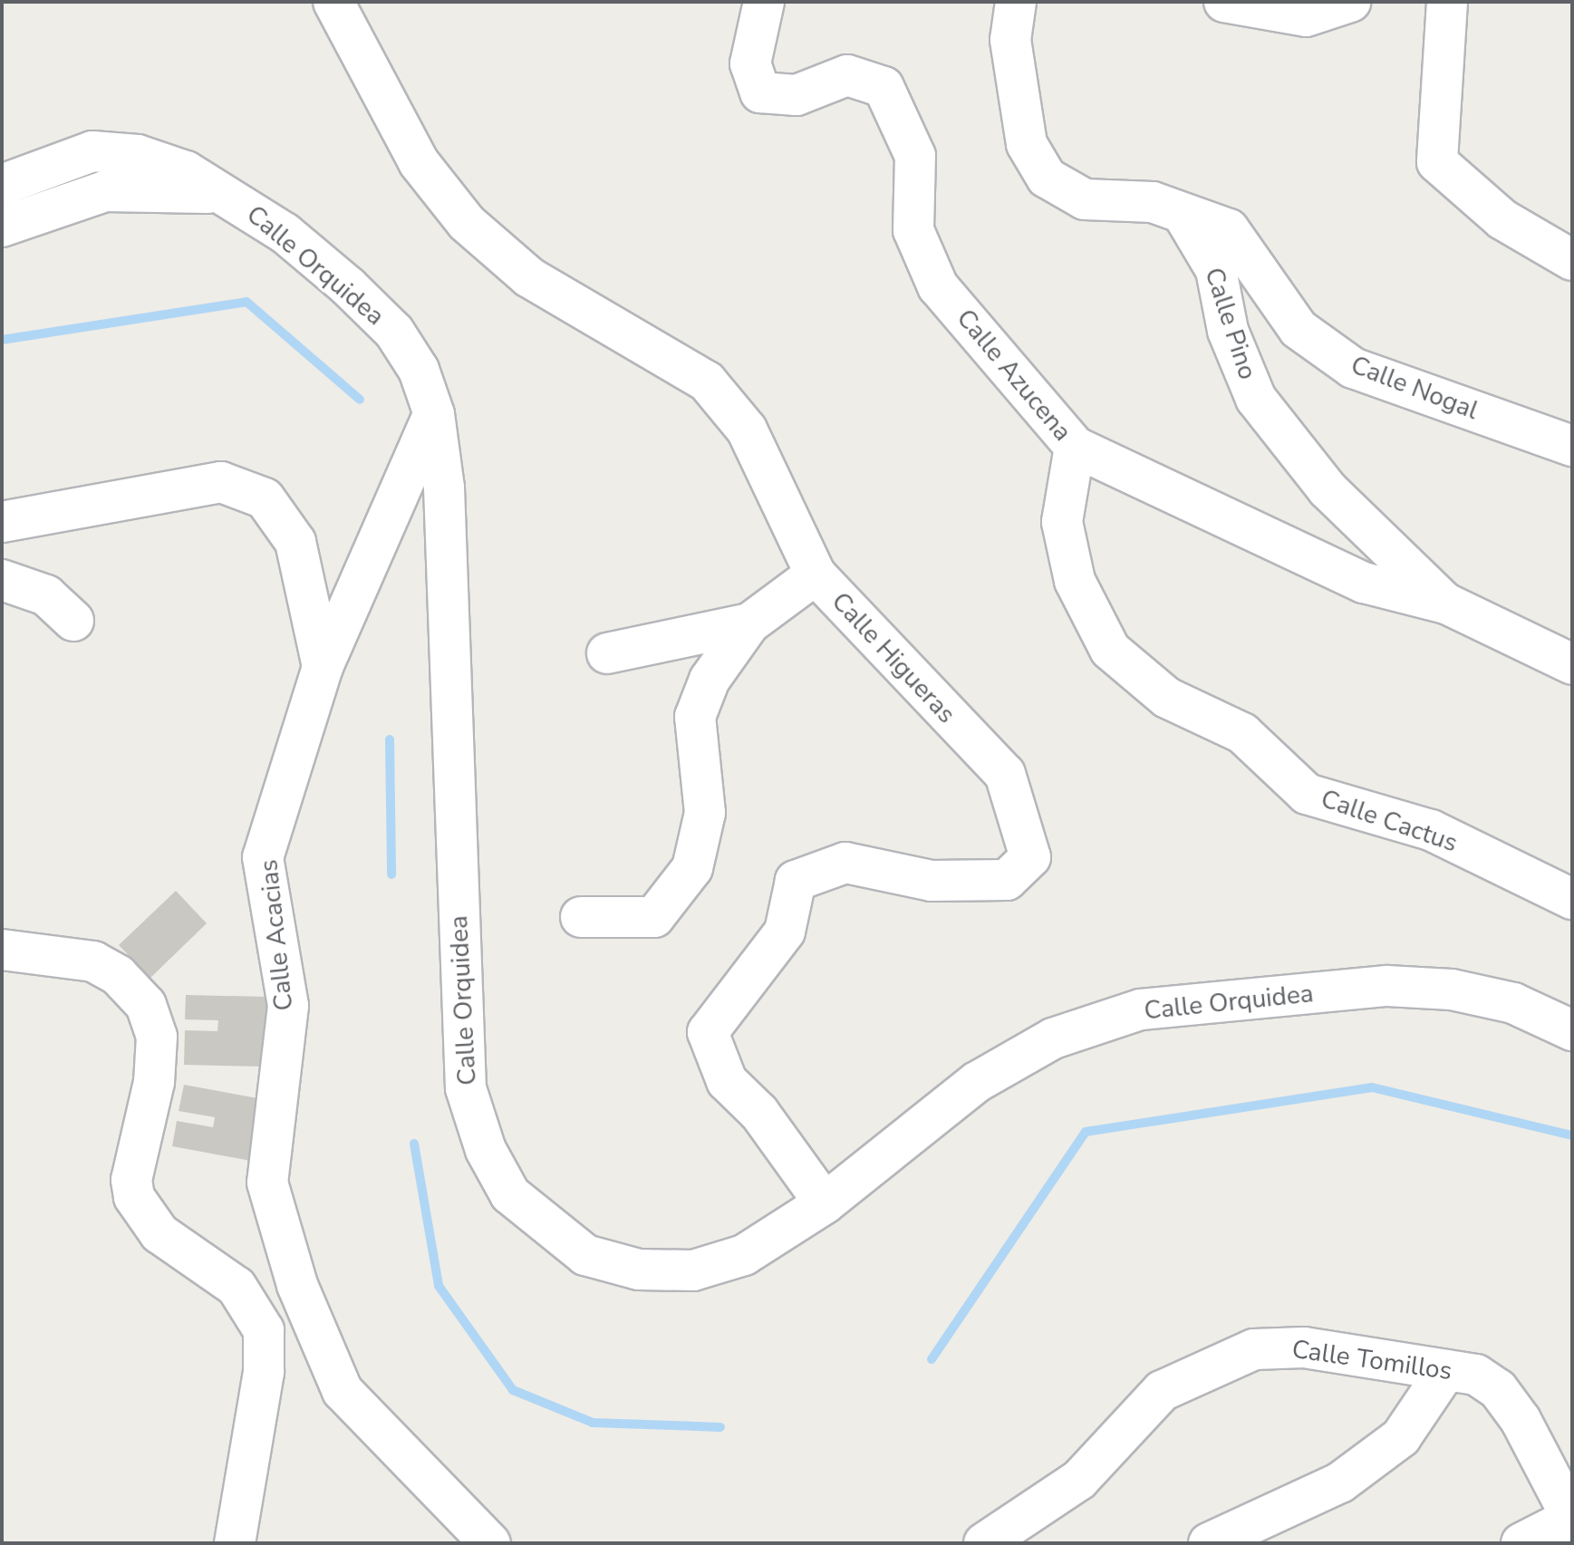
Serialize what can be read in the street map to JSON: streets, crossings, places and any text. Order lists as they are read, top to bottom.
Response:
{
  "streets": {
    "street": [
      "Calle Orquidea",
      "Calle Pino",
      "Calle Azucena",
      "Calle Nogal",
      "Calle Higueras",
      "Calle Cactus",
      "Calle Acacias",
      "Calle Tomillos"
    ]
  },
  "crossings": [
    ["Calle Orquidea", "Calle Higueras"],
    ["Calle Orquidea", "Calle Acacias"],
    ["Calle Pino", "Calle Azucena"],
    ["Calle Pino", "Calle Nogal"],
    ["Calle Azucena", "Calle Cactus"]
  ]
}
